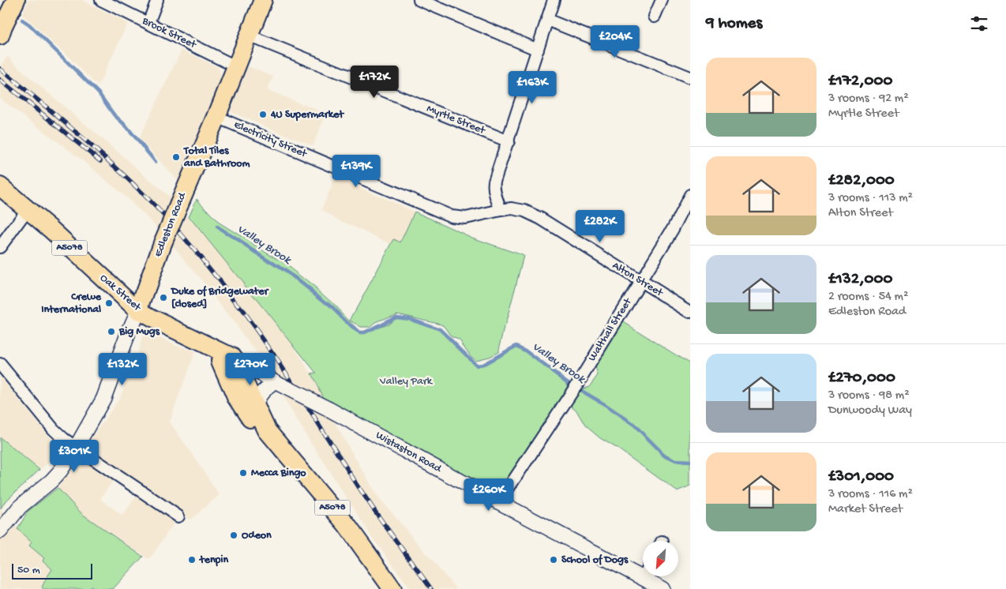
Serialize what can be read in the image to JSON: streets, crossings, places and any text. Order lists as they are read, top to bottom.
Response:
{
  "streets": {
    "main road": ["Edleston Road", "A5078", "Oak Street"],
    "street": [
      "Brook Street",
      "Myrtle Street",
      "Electricity Street",
      "Alton Street",
      "Walthall Street",
      "Wistaston Road"
    ]
  },
  "crossings": [
    ["Brook Street", "Edleston Road"],
    ["Myrtle Street", "Edleston Road"],
    ["Electricity Street", "Edleston Road"],
    ["Electricity Street", "Alton Street"],
    ["Edleston Road", "Oak Street"],
    ["A5078", "Oak Street"],
    ["Alton Street", "Walthall Street"],
    ["Oak Street", "Wistaston Road"],
    ["Walthall Street", "Wistaston Road"]
  ],
  "water": ["Valley Brook"],
  "parks": ["Valley Park"],
  "places": [
    "4U Supermarket",
    "Total Tiles and Bathroom",
    "Duke of Bridgewater [closed]",
    "Crewe International",
    "Big Mugs",
    "Mecca Bingo",
    "Odeon",
    "tenpin",
    "School of Dogs"
  ],
  "scale_bar": "50 m",
  "north": "bottom left",
  "page": {
    "heading": "9 homes",
    "price": [
      "£204K",
      "£172K",
      "£163K",
      "£139K",
      "£282K",
      "£132K",
      "£270K",
      "£301K",
      "£260K"
    ],
    "list": [
      {
        "name": "£172,000",
        "note": "3 rooms · 92 m² · Myrtle Street"
      },
      {
        "name": "£282,000",
        "note": "3 rooms · 113 m² · Alton Street"
      },
      {
        "name": "£132,000",
        "note": "2 rooms · 54 m² · Edleston Road"
      },
      {
        "name": "£270,000",
        "note": "3 rooms · 98 m² · Dunwoody Way"
      },
      {
        "name": "£301,000",
        "note": "3 rooms · 116 m² · Market Street"
      }
    ],
    "scale": "50 m"
  }
}
